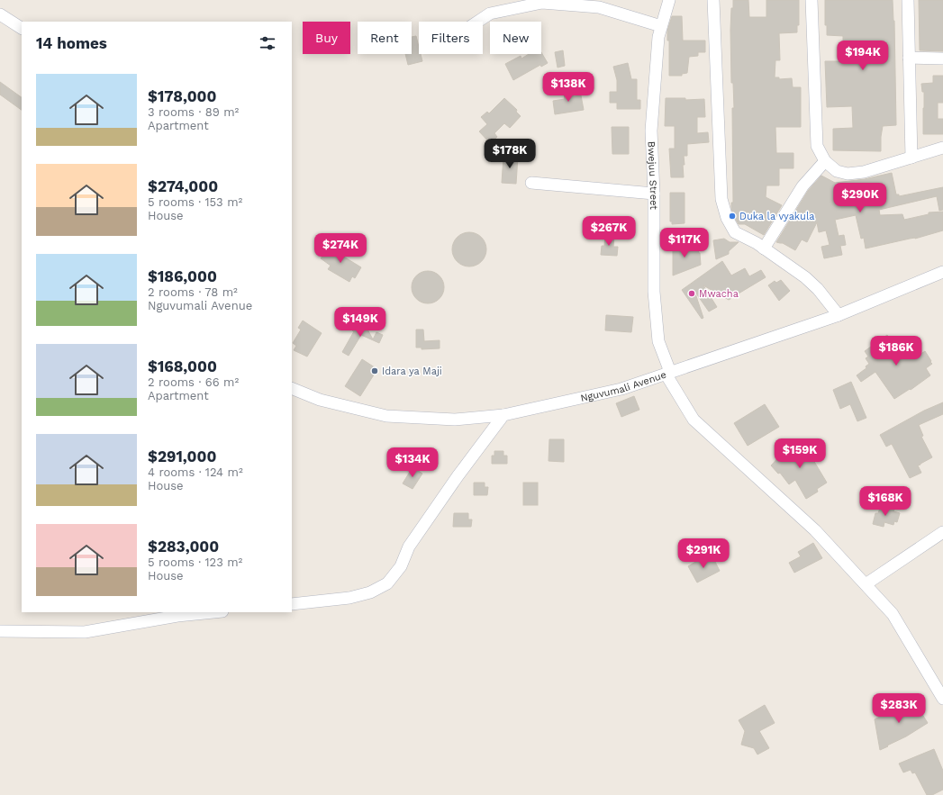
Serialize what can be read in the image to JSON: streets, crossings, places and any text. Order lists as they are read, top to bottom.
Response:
{
  "streets": {
    "street": ["Bwejuu Street", "Nguvumali Avenue"]
  },
  "crossings": [
    ["Bwejuu Street", "Nguvumali Avenue"]
  ],
  "places": ["Duka la vyakula", "Mwacha", "Idara ya Maji"],
  "page": {
    "chip": [
      "Buy",
      "Rent",
      "Filters",
      "New"
    ],
    "heading": "14 homes",
    "price": [
      "$194K",
      "$138K",
      "$178K",
      "$290K",
      "$267K",
      "$117K",
      "$274K",
      "$149K",
      "$186K",
      "$159K",
      "$134K",
      "$168K",
      "$291K",
      "$283K"
    ],
    "list": [
      {
        "name": "$178,000",
        "note": "3 rooms · 89 m² · Apartment"
      },
      {
        "name": "$274,000",
        "note": "5 rooms · 153 m² · House"
      },
      {
        "name": "$186,000",
        "note": "2 rooms · 78 m² · Nguvumali Avenue"
      },
      {
        "name": "$168,000",
        "note": "2 rooms · 66 m² · Apartment"
      },
      {
        "name": "$291,000",
        "note": "4 rooms · 124 m² · House"
      },
      {
        "name": "$283,000",
        "note": "5 rooms · 123 m² · House"
      }
    ]
  }
}
